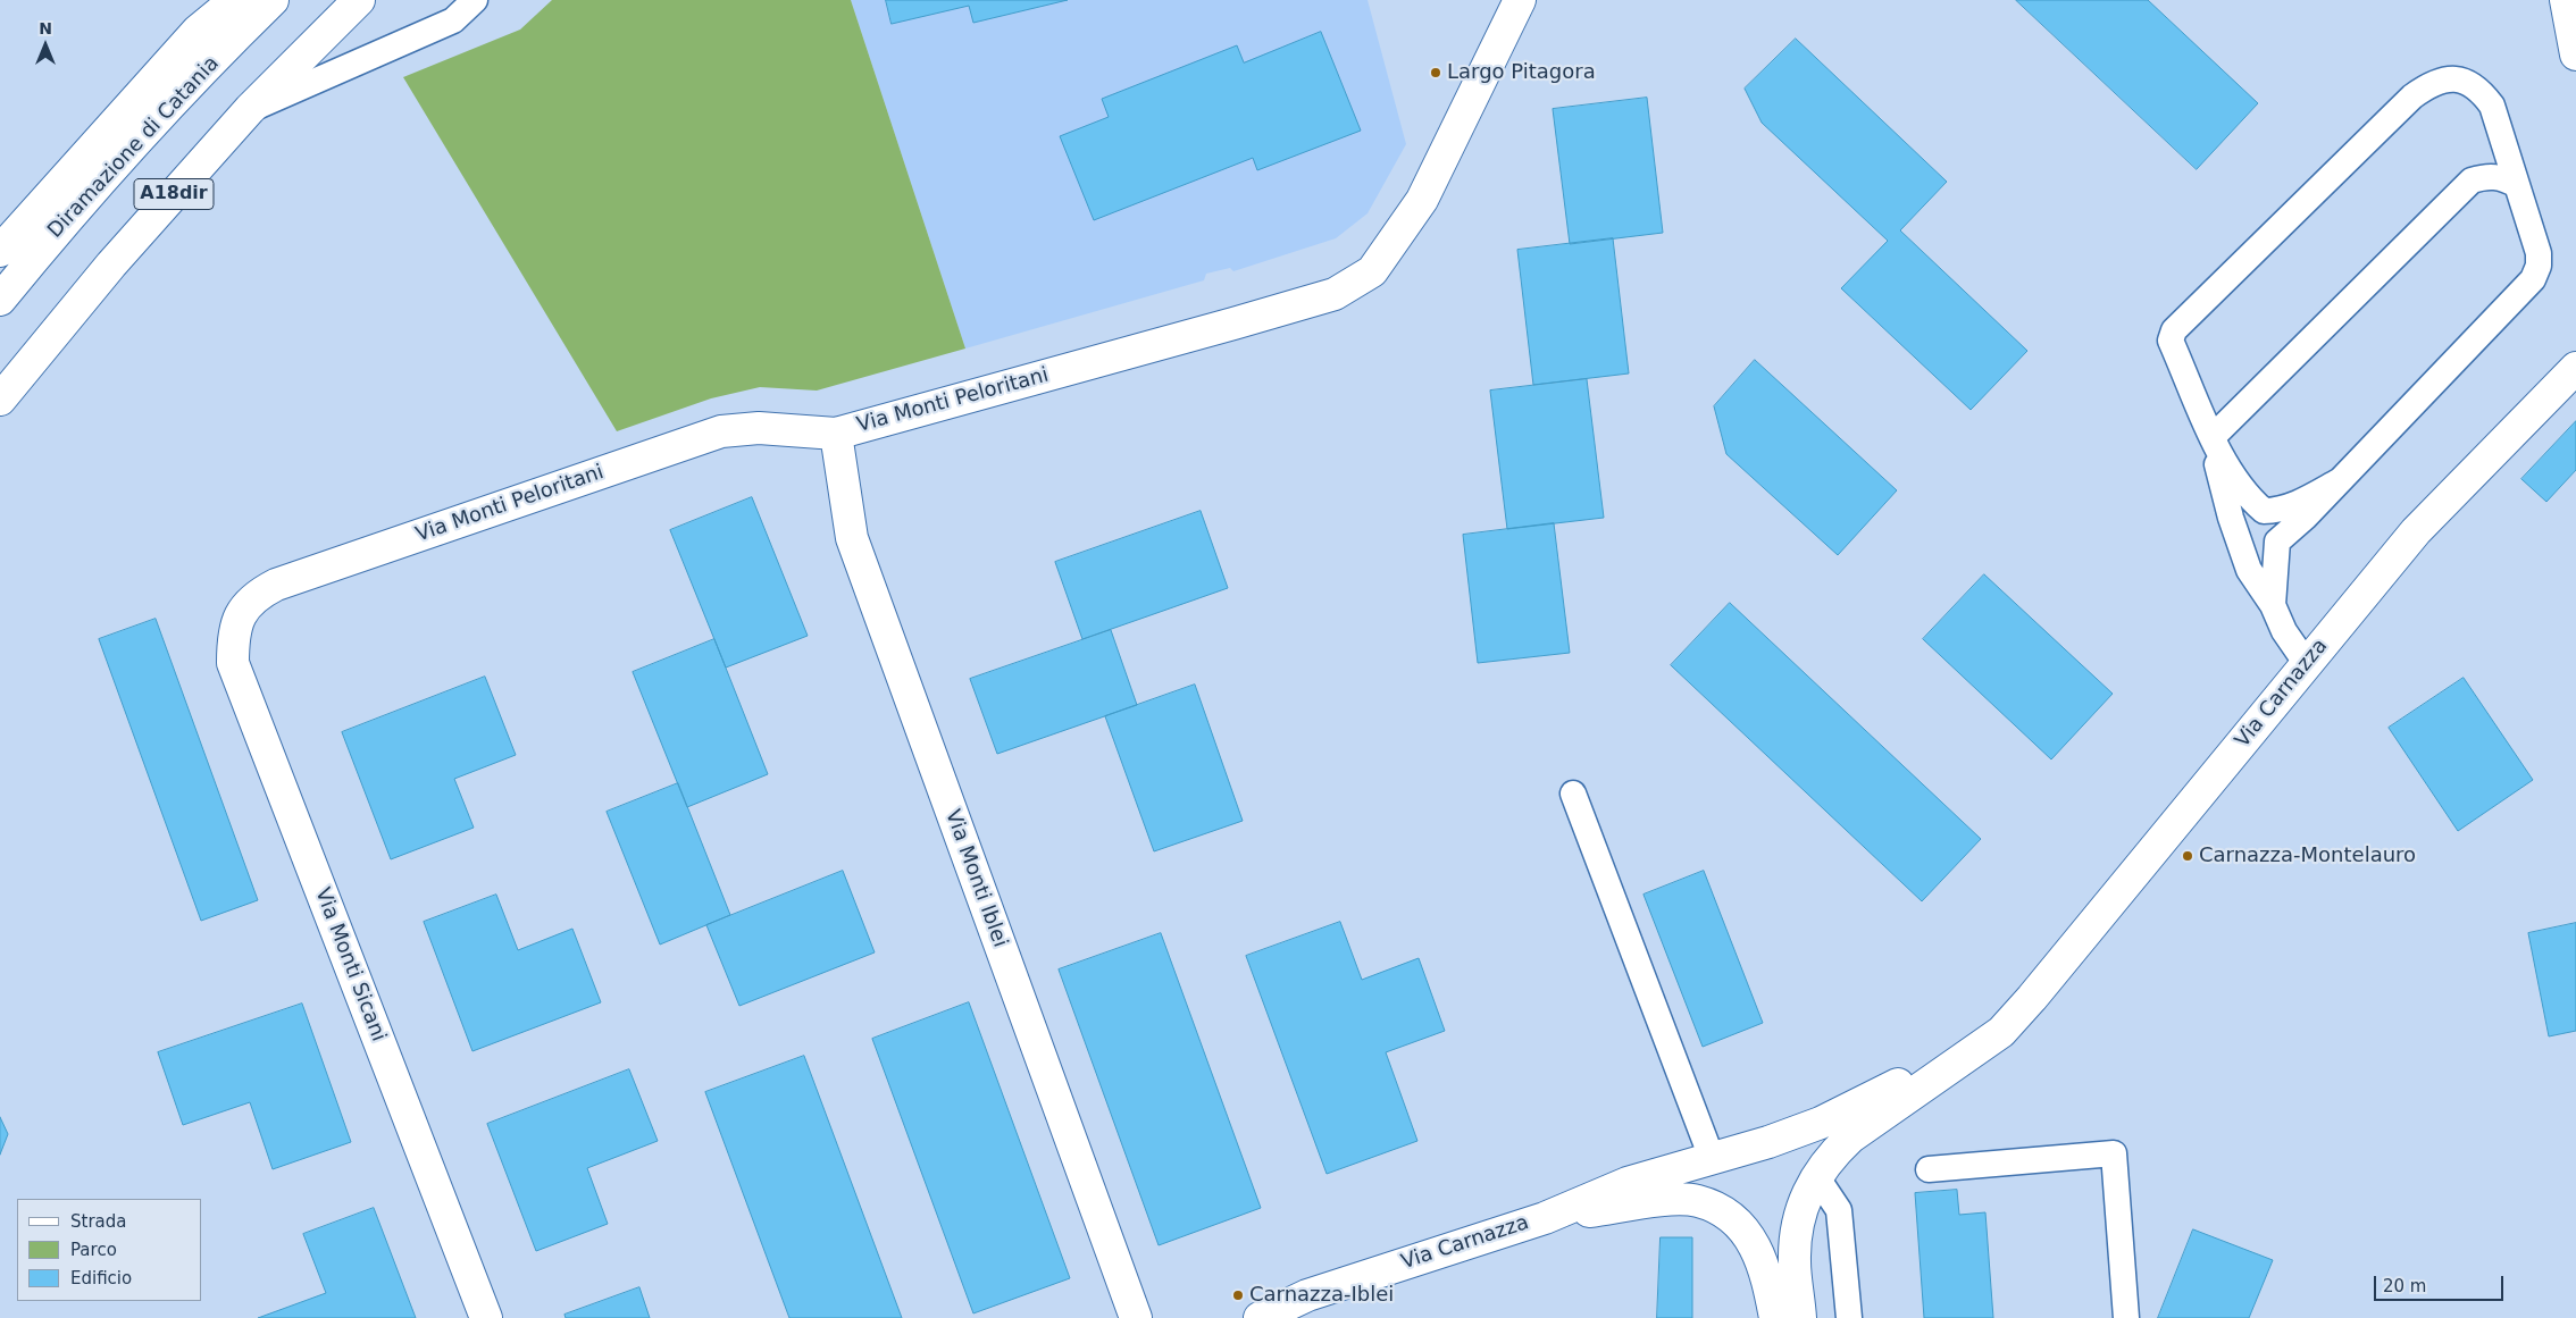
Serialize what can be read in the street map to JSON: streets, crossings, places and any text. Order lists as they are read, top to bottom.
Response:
{
  "streets": {
    "main road": [
      "Diramazione di Catania",
      "A18dir",
      "Via Monti Peloritani",
      "Via Carnazza",
      "Via Monti Iblei",
      "Via Monti Sicani"
    ]
  },
  "crossings": [
    ["Via Monti Peloritani", "Via Monti Iblei"],
    ["Via Monti Peloritani", "Via Monti Sicani"]
  ],
  "places": ["Largo Pitagora", "Carnazza-Montelauro", "Carnazza-Iblei"],
  "legend": ["Strada", "Parco", "Edificio"],
  "scale_bar": "20 m",
  "north": "top"
}
